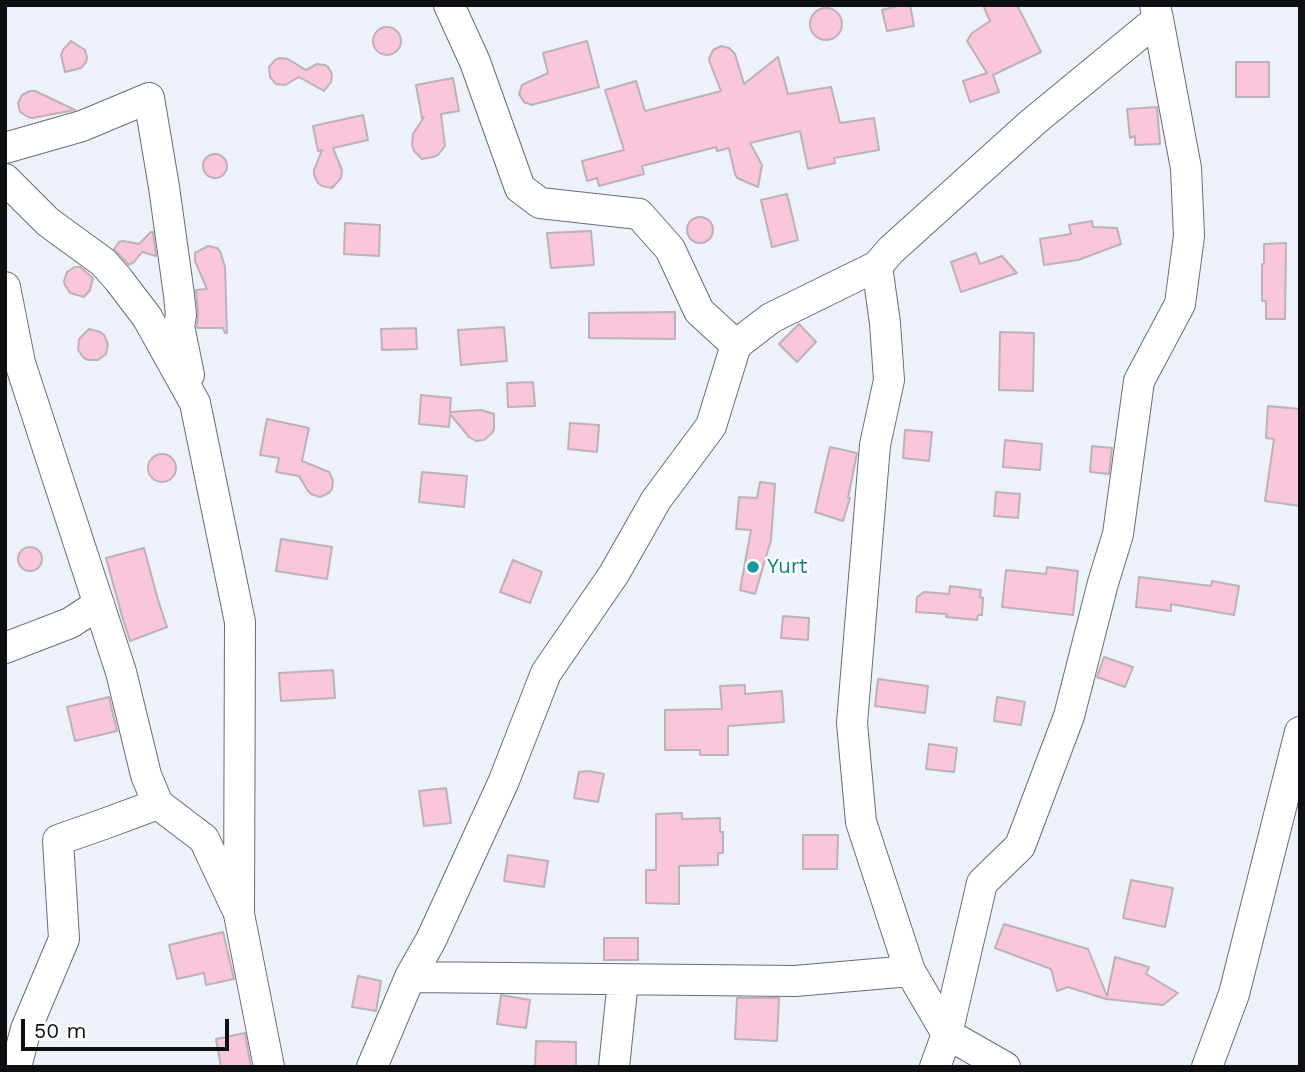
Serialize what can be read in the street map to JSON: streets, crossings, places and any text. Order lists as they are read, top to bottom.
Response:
{
  "places": ["Yurt"],
  "scale_bar": "50 m"
}
